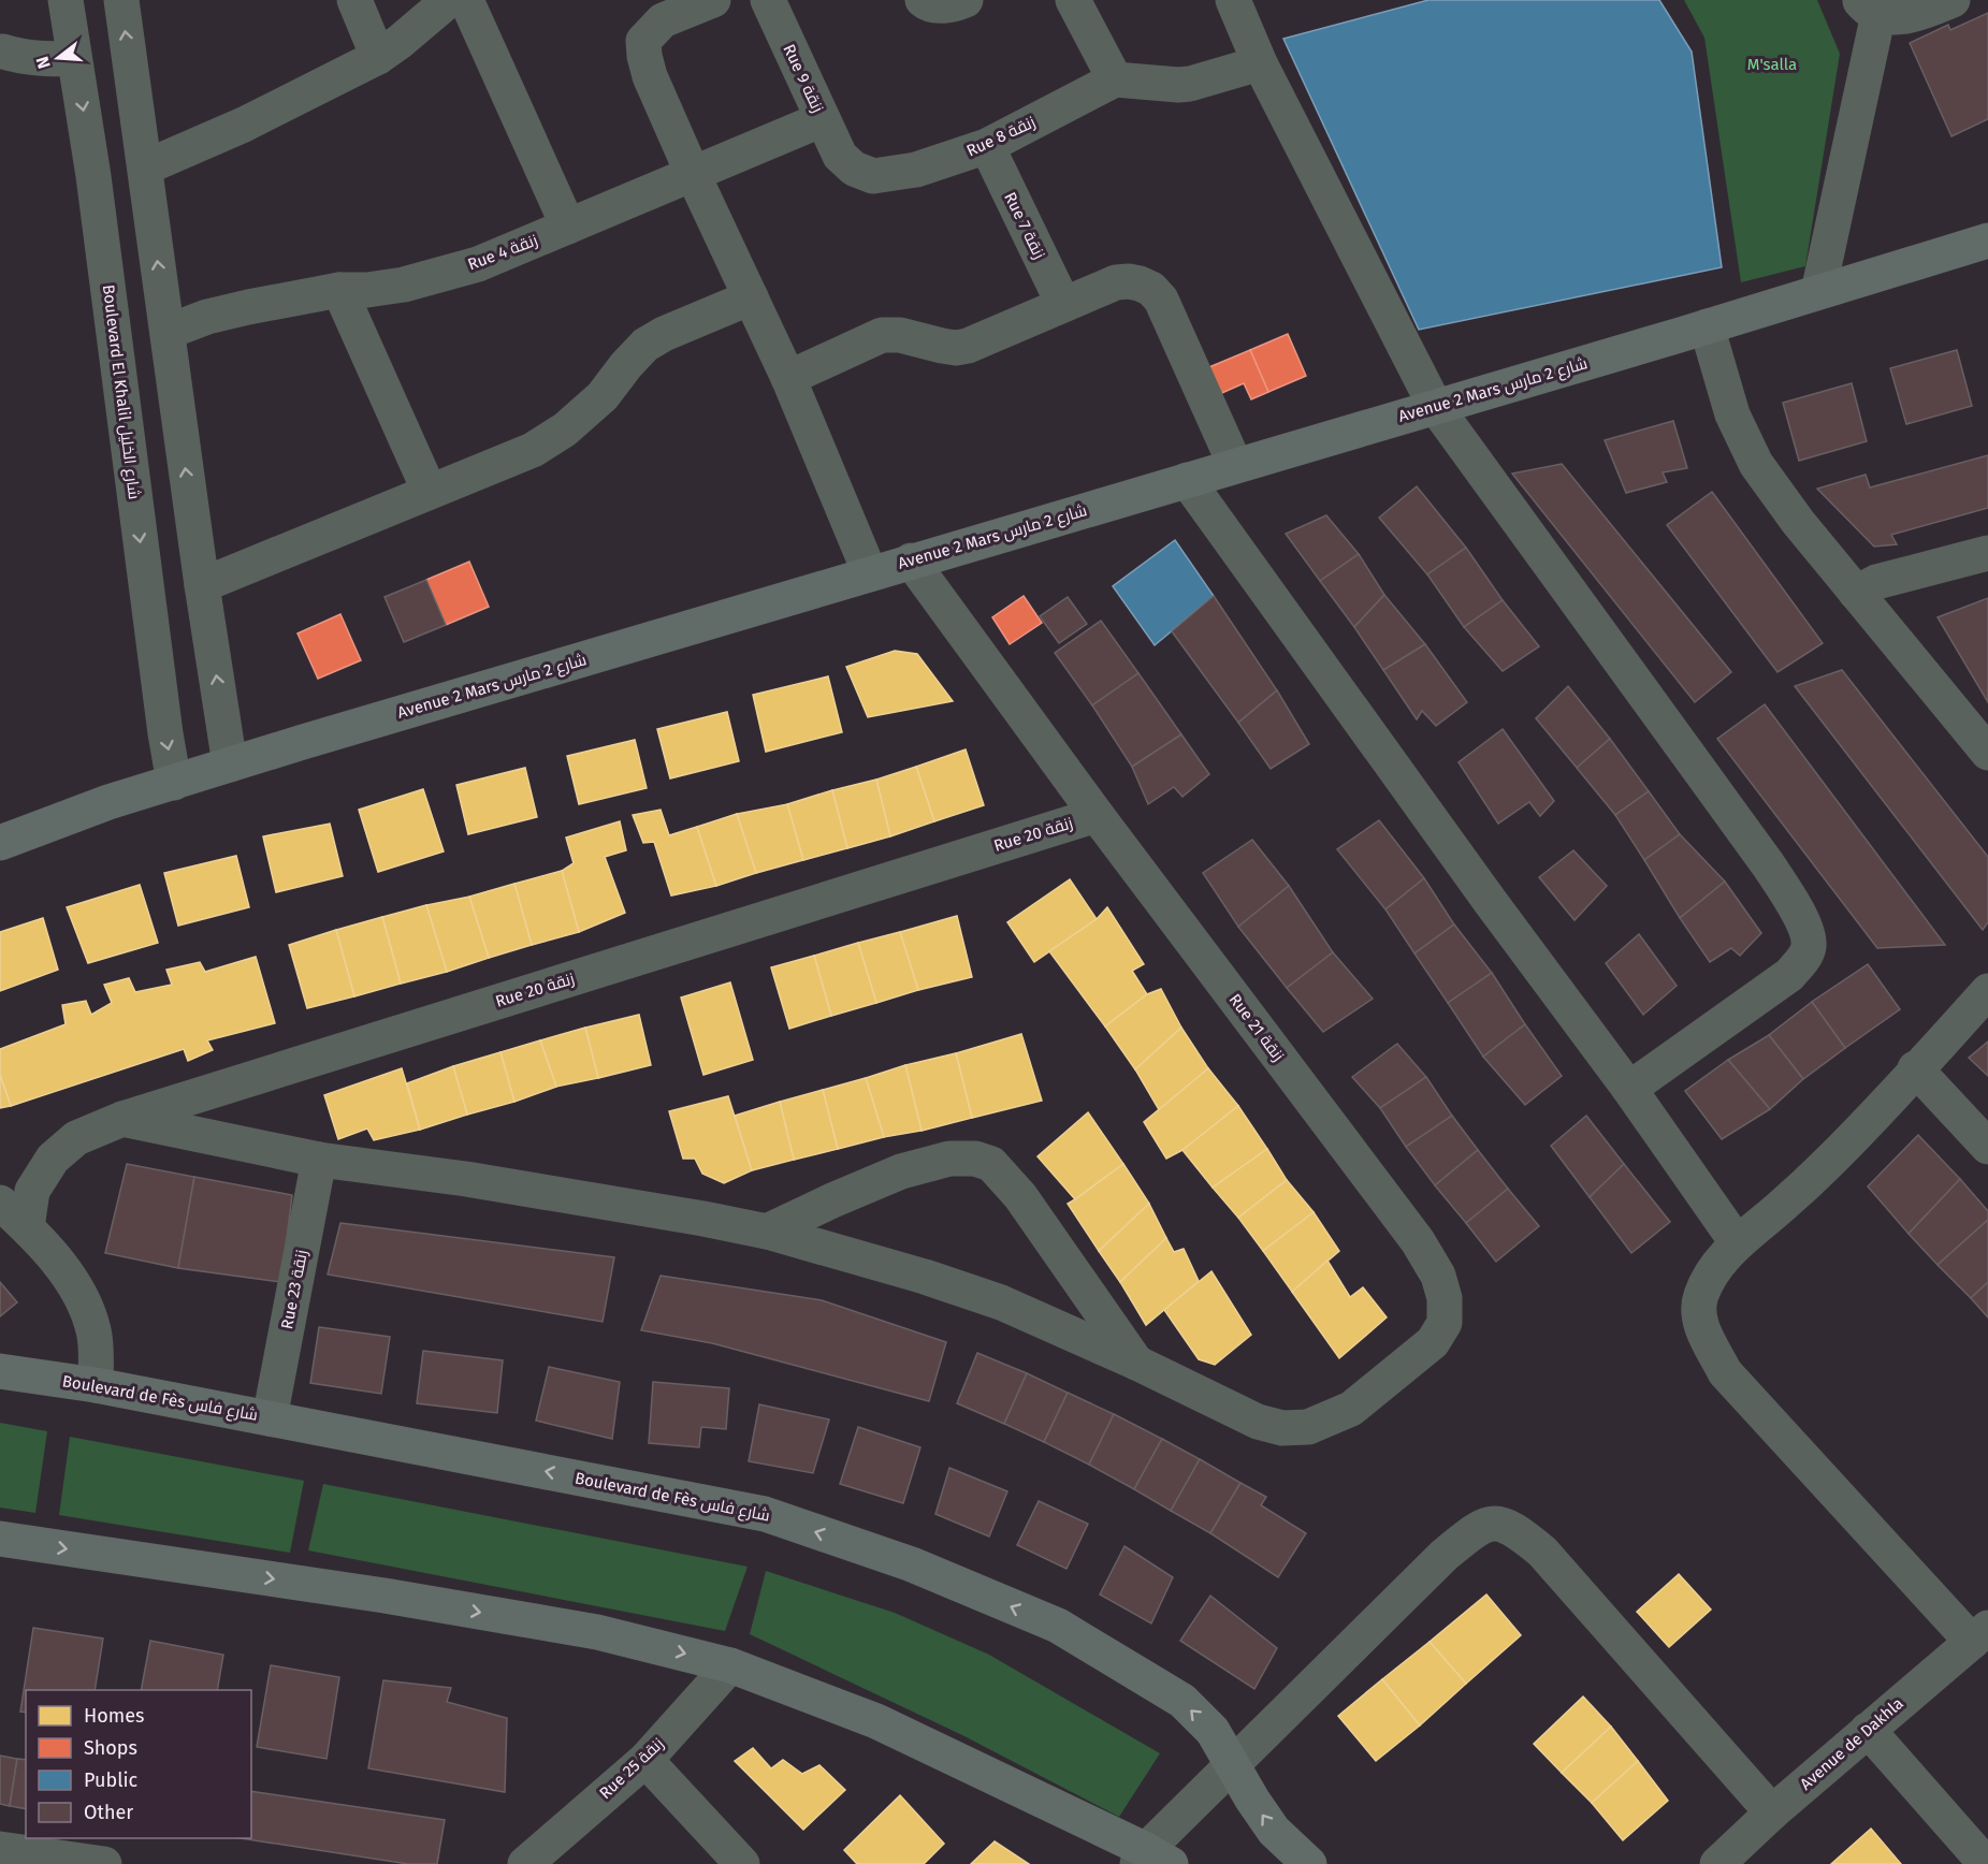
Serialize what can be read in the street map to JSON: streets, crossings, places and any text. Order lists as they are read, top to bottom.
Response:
{
  "streets": {
    "main road": ["Avenue 2 Mars شارع 2 مارس", "Boulevard de Fès شارع فاس"],
    "street": [
      "Rue 9 زنقة",
      "Rue 8 زنقة",
      "Rue 7 زنقة",
      "Rue 4 زنقة",
      "Boulevard El Khalil شارع الخليل",
      "Rue 20 زنقة",
      "Rue 21 زنقة",
      "Rue 23 زنقة",
      "Avenue de Dakhla",
      "Rue 25 زنقة"
    ]
  },
  "crossings": [
    ["Rue 9 زنقة", "Rue 8 زنقة"],
    ["Rue 9 زنقة", "Rue 4 زنقة"],
    ["Rue 8 زنقة", "Rue 7 زنقة"],
    ["Avenue 2 Mars شارع 2 مارس", "Boulevard El Khalil شارع الخليل"],
    ["Avenue 2 Mars شارع 2 مارس", "Rue 21 زنقة"],
    ["Rue 20 زنقة", "Rue 21 زنقة"],
    ["Rue 21 زنقة", "Rue 23 زنقة"],
    ["Rue 23 زنقة", "Boulevard de Fès شارع فاس"]
  ],
  "parks": ["M'salla"],
  "legend": [
    "Homes",
    "Shops",
    "Public",
    "Other"
  ],
  "north": "left"
}
